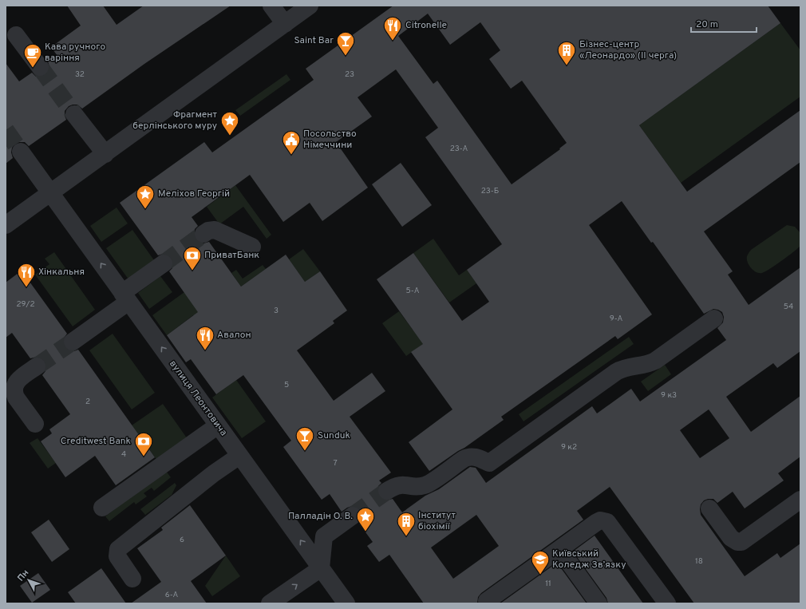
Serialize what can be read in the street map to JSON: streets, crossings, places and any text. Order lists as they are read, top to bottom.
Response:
{
  "streets": {
    "street": ["вулиця Леонтовича"]
  },
  "one_way": ["вулиця Леонтовича"],
  "places": {
    "restaurant": ["Citronelle", "Хінкальня", "Авалон"],
    "bar": ["Saint Bar", "Sunduk"],
    "building": ["Бізнес-центр «Леонардо» (II черга)", "Інститут біохімії"],
    "cafe": ["Кава ручного варіння"],
    "place": ["Фрагмент берлінського муру", "Меліхов Георгій", "Палладін О. В."],
    "public building": ["Посольство Німеччини"],
    "bank": ["ПриватБанк", "Creditwest Bank"],
    "school or university": ["Київський Коледж Зв’язку"]
  },
  "house_numbers": [
    "32",
    "23",
    "23-А",
    "23-Б",
    "5-А",
    "29/2",
    "54",
    "3",
    "9-А",
    "5",
    "9 к3",
    "2",
    "9 к2",
    "4",
    "7",
    "6",
    "18",
    "11",
    "6-А"
  ],
  "scale_bar": "20 m",
  "north": "top left"
}
